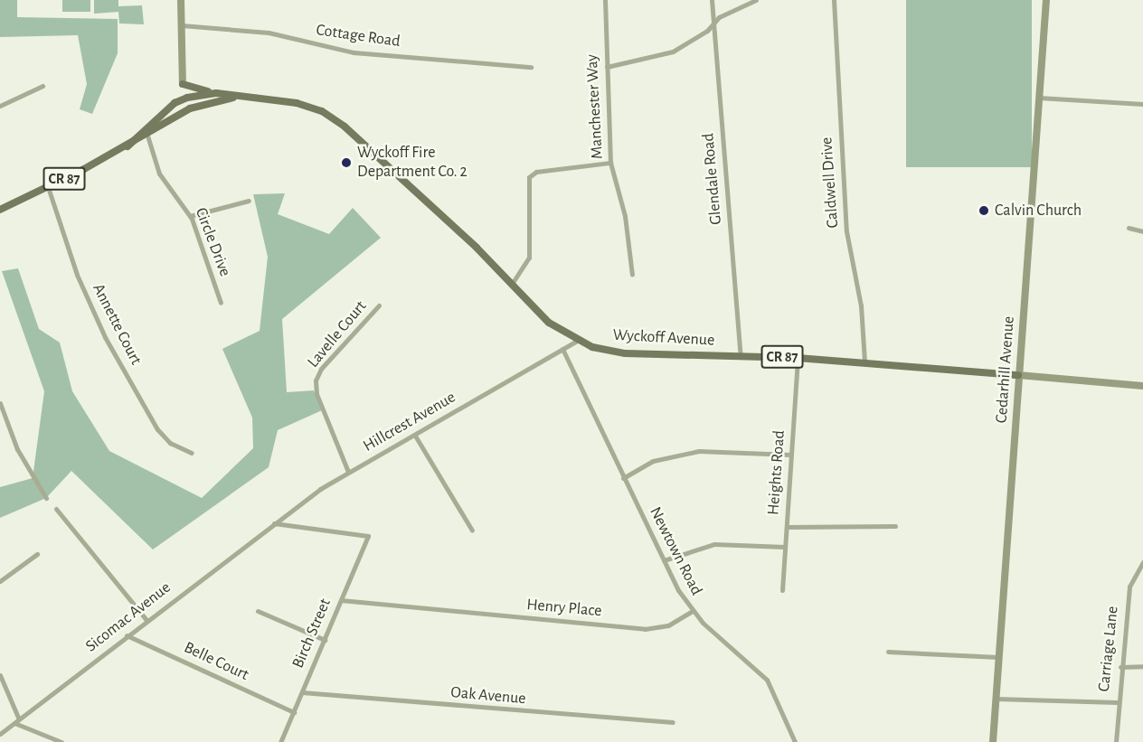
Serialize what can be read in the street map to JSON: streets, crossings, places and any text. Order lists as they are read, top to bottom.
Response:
{
  "streets": {
    "main road": ["CR 87", "Wyckoff Avenue", "Cedarhill Avenue"],
    "street": [
      "Cottage Road",
      "Manchester Way",
      "Glendale Road",
      "Caldwell Drive",
      "Circle Drive",
      "Annette Court",
      "Lavelle Court",
      "Hillcrest Avenue",
      "Heights Road",
      "Newtown Road",
      "Henry Place",
      "Sicomac Avenue",
      "Birch Street",
      "Carriage Lane",
      "Belle Court",
      "Oak Avenue"
    ]
  },
  "crossings": [
    ["Glendale Road", "Wyckoff Avenue"],
    ["Caldwell Drive", "Wyckoff Avenue"],
    ["Circle Drive", "Wyckoff Avenue"],
    ["Annette Court", "Wyckoff Avenue"],
    ["Lavelle Court", "Hillcrest Avenue"],
    ["Wyckoff Avenue", "Cedarhill Avenue"],
    ["Wyckoff Avenue", "Hillcrest Avenue"],
    ["Wyckoff Avenue", "Heights Road"],
    ["Hillcrest Avenue", "Newtown Road"],
    ["Hillcrest Avenue", "Sicomac Avenue"],
    ["Hillcrest Avenue", "Birch Street"],
    ["Newtown Road", "Henry Place"],
    ["Henry Place", "Birch Street"],
    ["Sicomac Avenue", "Birch Street"],
    ["Sicomac Avenue", "Belle Court"],
    ["Birch Street", "Belle Court"],
    ["Birch Street", "Oak Avenue"]
  ],
  "places": ["Wyckoff Fire Department Co. 2", "Calvin Church"]
}
